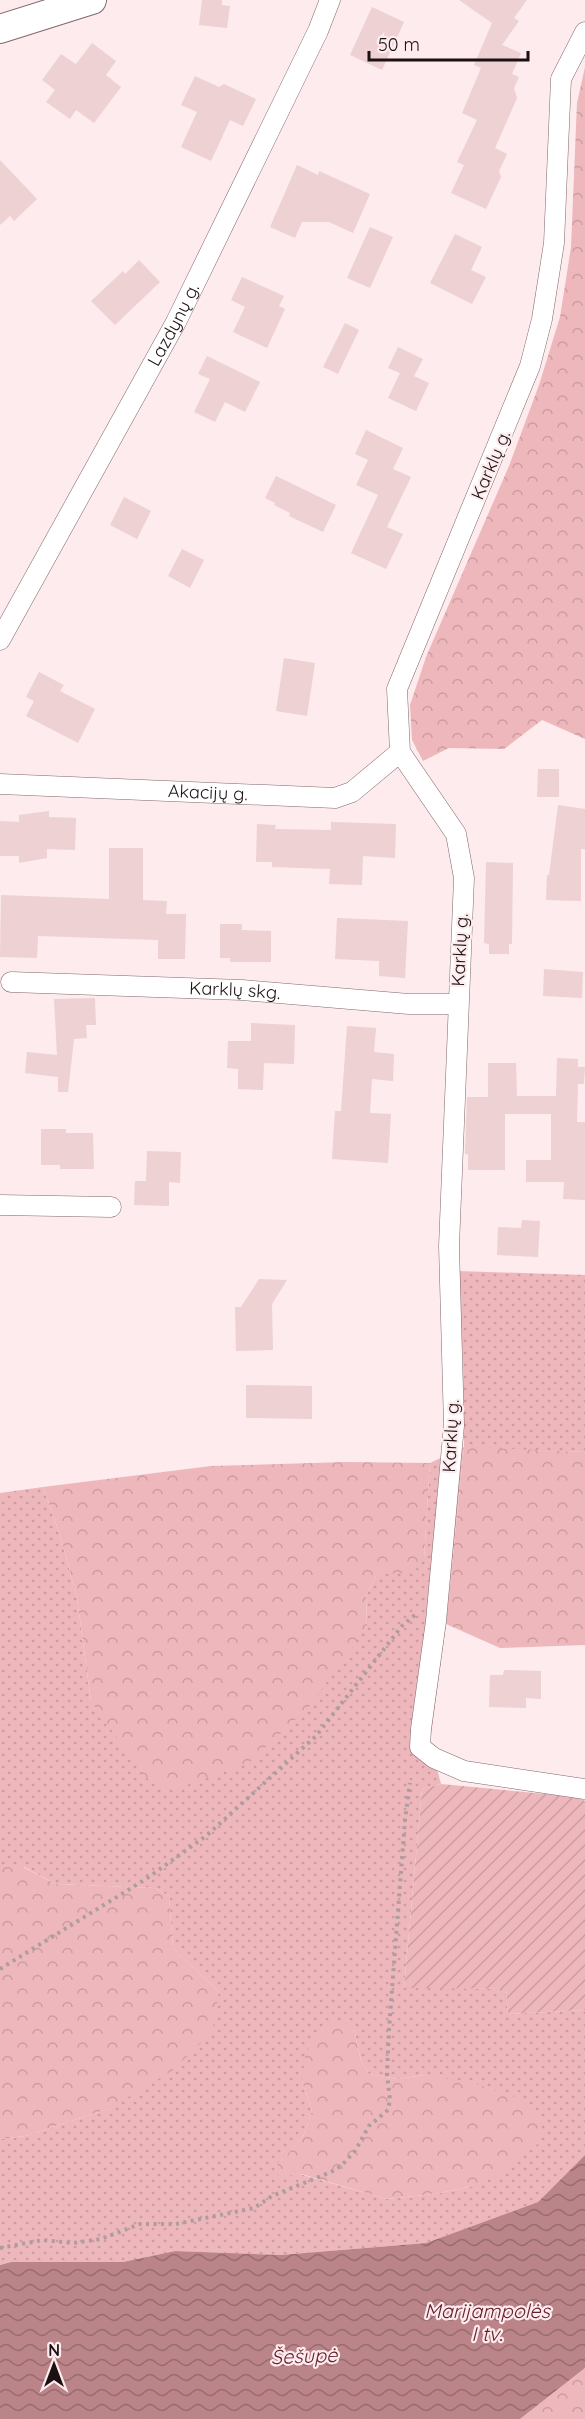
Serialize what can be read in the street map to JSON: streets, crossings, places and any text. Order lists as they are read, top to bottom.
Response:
{
  "streets": {
    "street": [
      "Lazdynų g.",
      "Karklų g.",
      "Akacijų g.",
      "Karklų skg."
    ]
  },
  "crossings": [
    ["Karklų g.", "Akacijų g."],
    ["Karklų g.", "Karklų skg."]
  ],
  "water": ["Marijampolės I tv.", "Šešupė"],
  "scale_bar": "50 m",
  "north": "top"
}
